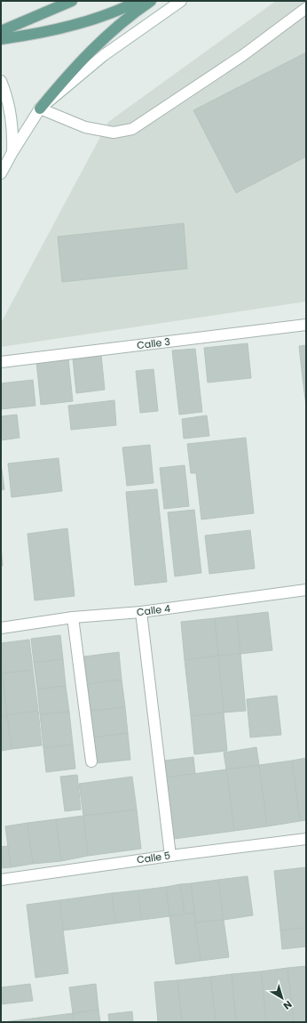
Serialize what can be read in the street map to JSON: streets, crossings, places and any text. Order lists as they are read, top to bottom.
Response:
{
  "streets": {
    "street": ["Calle 3", "Calle 4", "Calle 5"]
  },
  "north": "bottom right"
}
